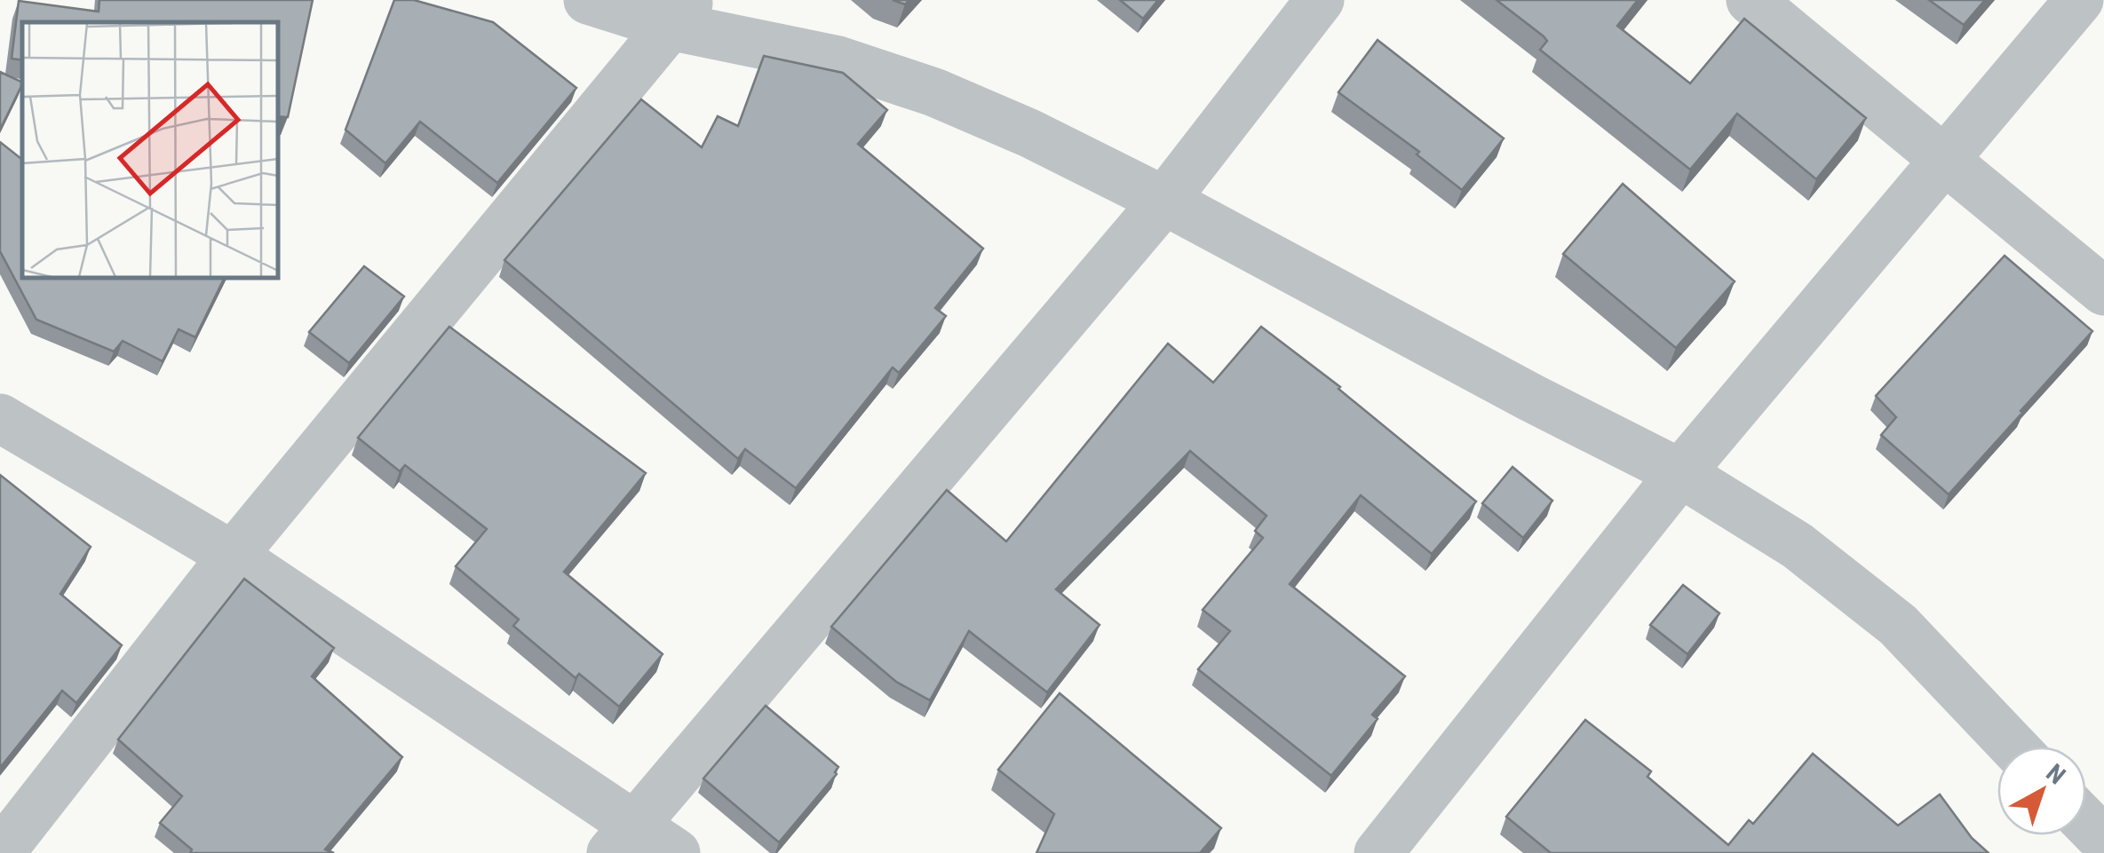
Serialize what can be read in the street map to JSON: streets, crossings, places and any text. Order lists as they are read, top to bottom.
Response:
{
  "north": "top right"
}
